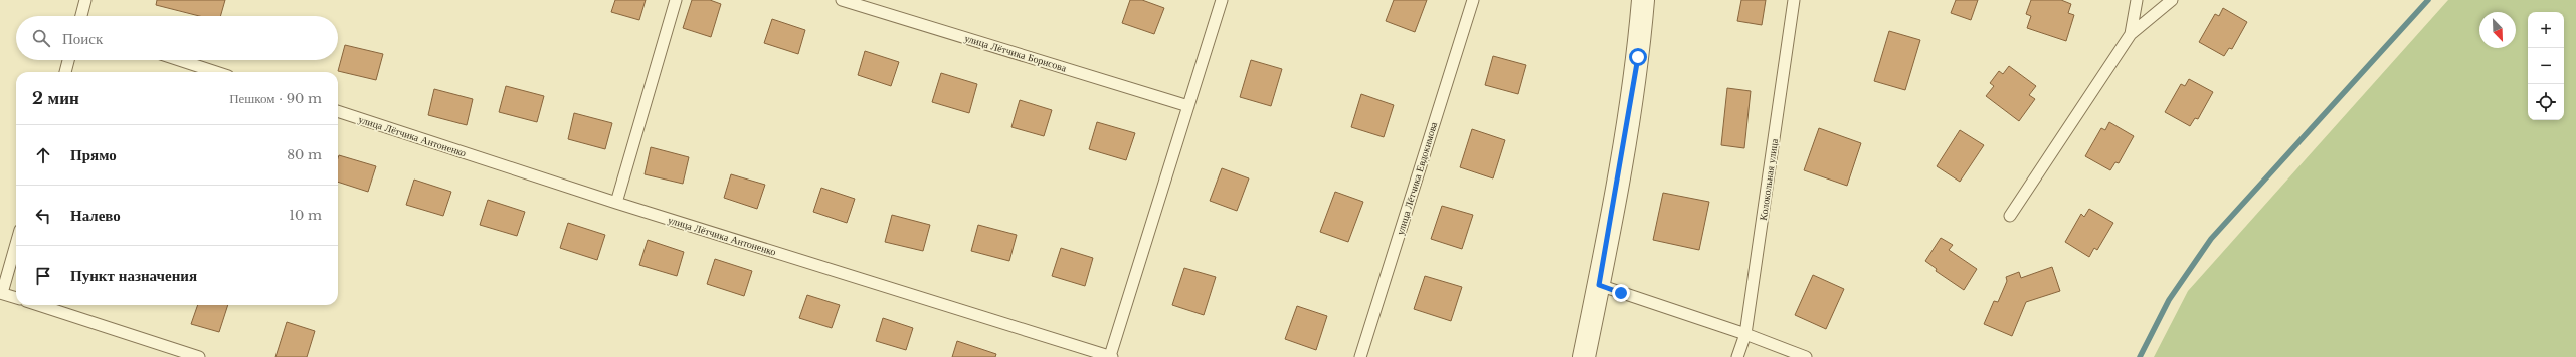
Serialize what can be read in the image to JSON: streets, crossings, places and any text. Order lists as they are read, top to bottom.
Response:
{
  "streets": {
    "lane": [
      "улица Лётчика Борисова",
      "улица Лётчика Антоненко",
      "улица Лётчика Евдокимова",
      "Колокольная улица"
    ]
  },
  "north": "bottom right",
  "page": {
    "map_buttons": ["+", "−"],
    "search": "Поиск",
    "heading": ["2 мин", "Пешком · 90 m"],
    "list": [
      ["Прямо", "80 m"],
      ["Налево", "10 m"],
      "Пункт назначения"
    ]
  }
}
